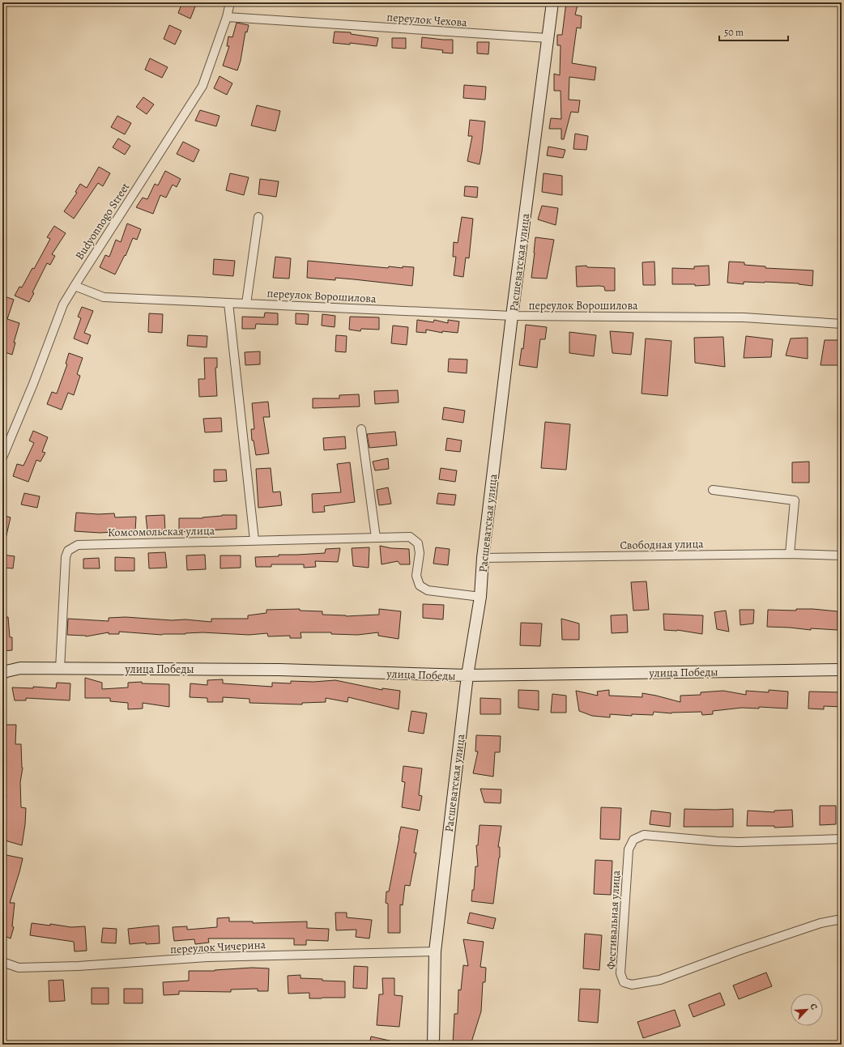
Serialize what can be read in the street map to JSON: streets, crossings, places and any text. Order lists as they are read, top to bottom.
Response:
{
  "streets": {
    "street": [
      "переулок Чехова",
      "Budyonnogo Street",
      "Расшеватская улица",
      "переулок Ворошилова",
      "Комсомольская улица",
      "Свободная улица",
      "улица Победы",
      "Фестивальная улица",
      "переулок Чичерина"
    ]
  },
  "crossings": [
    ["переулок Чехова", "Budyonnogo Street"],
    ["переулок Чехова", "Расшеватская улица"],
    ["Budyonnogo Street", "переулок Ворошилова"],
    ["Расшеватская улица", "переулок Ворошилова"],
    ["Расшеватская улица", "Комсомольская улица"],
    ["Расшеватская улица", "Свободная улица"],
    ["Расшеватская улица", "улица Победы"],
    ["Расшеватская улица", "переулок Чичерина"],
    ["Комсомольская улица", "улица Победы"]
  ],
  "scale_bar": "50 m",
  "north": "top right"
}
